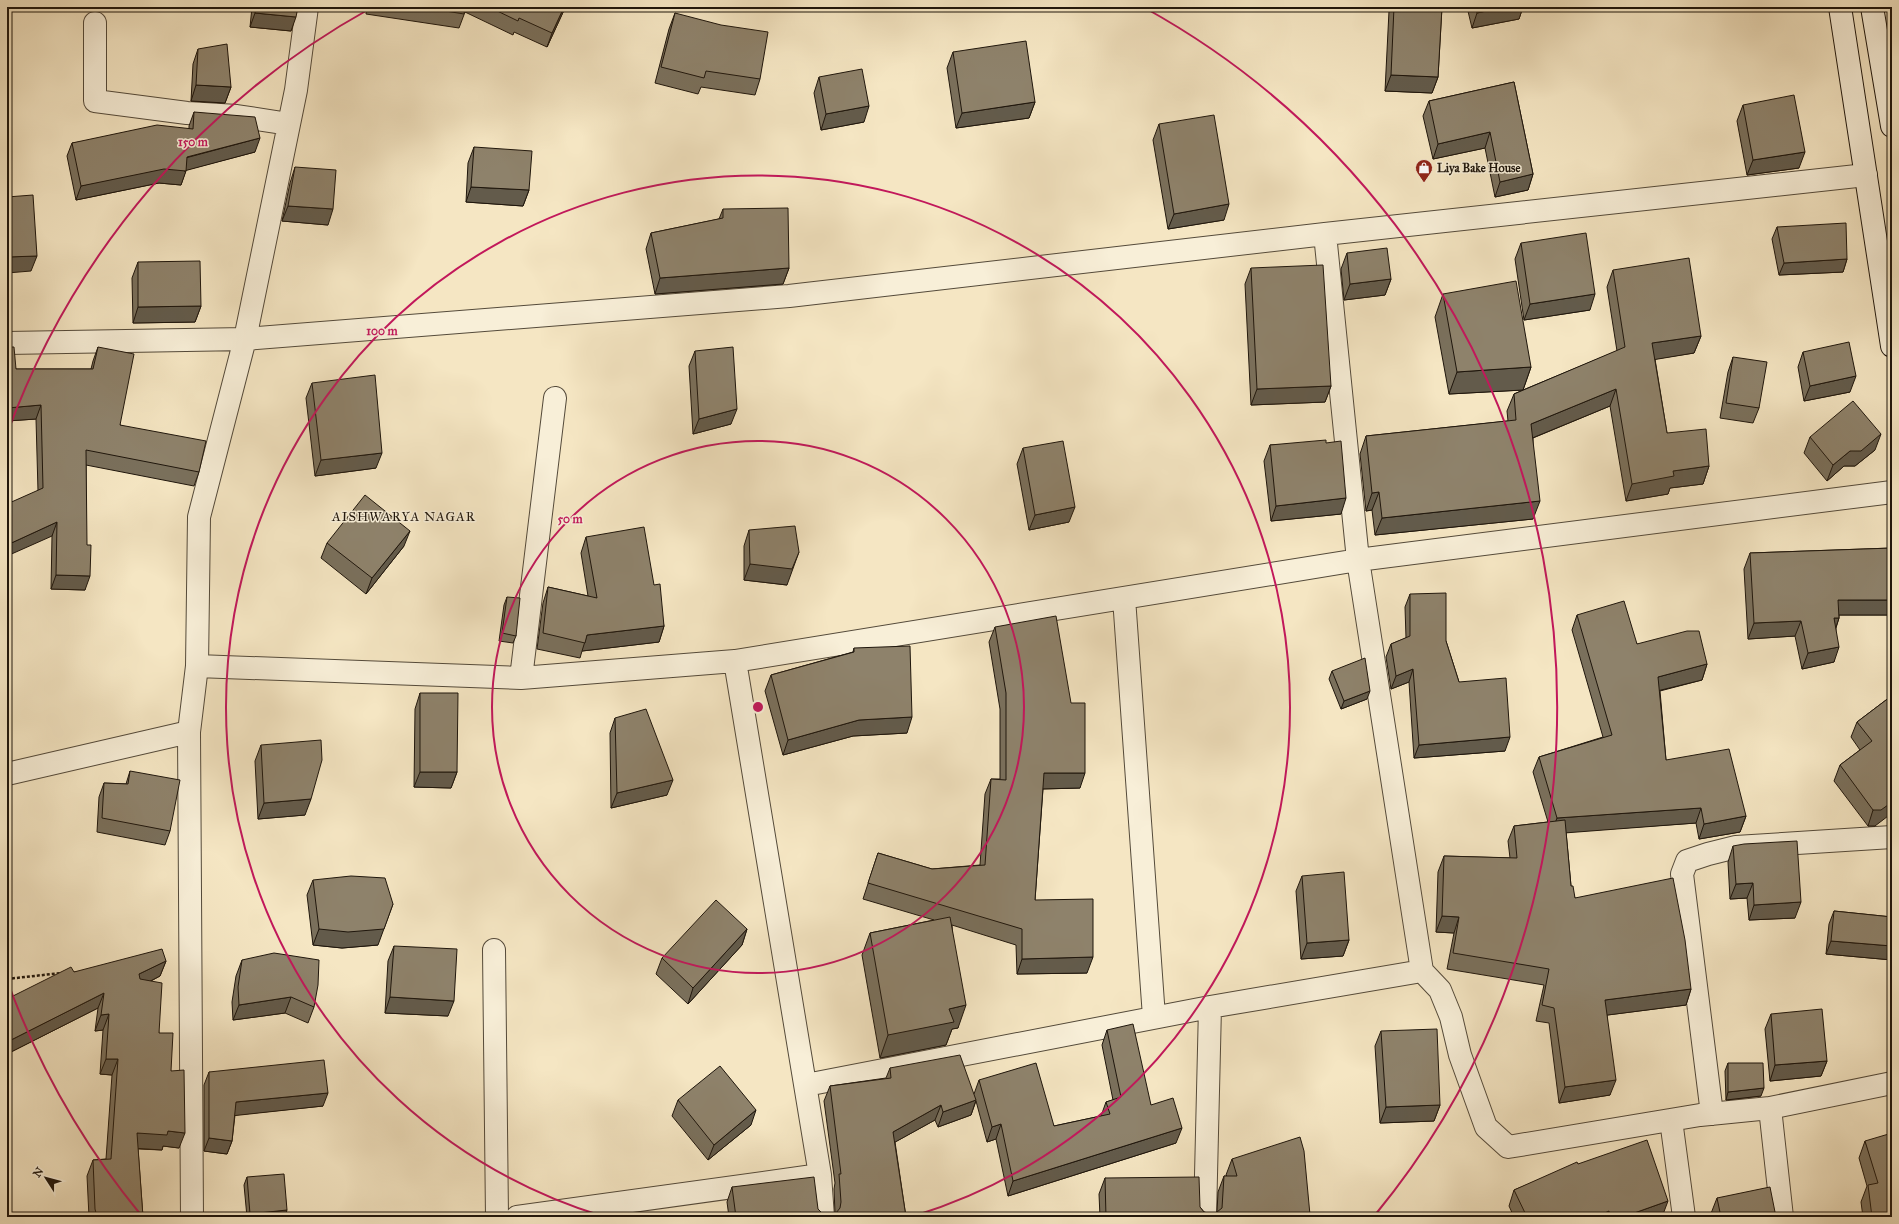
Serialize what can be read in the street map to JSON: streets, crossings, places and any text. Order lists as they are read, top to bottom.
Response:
{
  "districts": ["AISHWARYA NAGAR"],
  "places": {
    "shop": ["Liya Bake House"]
  },
  "north": "top left",
  "rings": ["150 m", "100 m", "50 m"]
}
